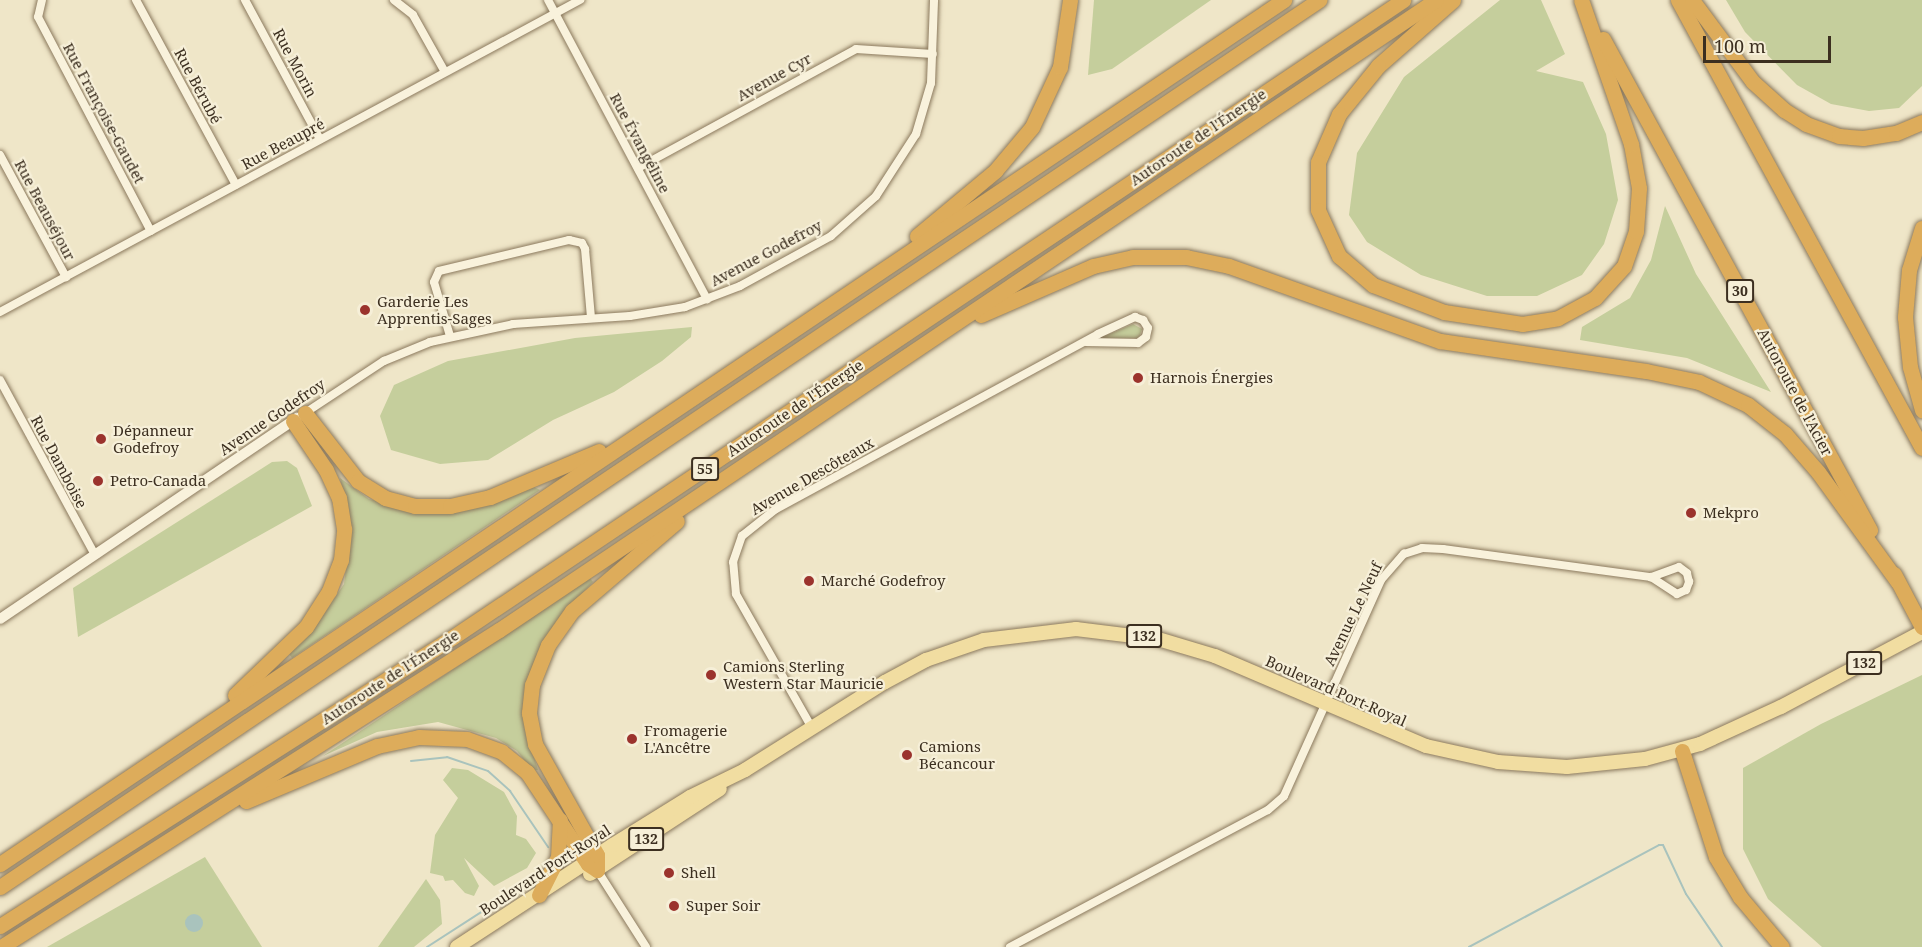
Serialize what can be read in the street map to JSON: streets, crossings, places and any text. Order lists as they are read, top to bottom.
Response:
{
  "streets": {
    "highway": [
      "Autoroute de l'Énergie",
      "30",
      "Autoroute de l'Acier",
      "55"
    ],
    "main road": ["132", "Boulevard Port-Royal"],
    "street": [
      "Rue Morin",
      "Avenue Cyr",
      "Rue Bérubé",
      "Rue Françoise-Gaudet",
      "Rue Évangéline",
      "Rue Beaupré",
      "Rue Beauséjour",
      "Avenue Godefroy",
      "Rue Damboise",
      "Avenue Descôteaux",
      "Avenue Le Neuf"
    ]
  },
  "crossings": [
    ["Rue Morin", "Rue Beaupré"],
    ["Avenue Cyr", "Rue Évangéline"],
    ["Avenue Cyr", "Avenue Godefroy"],
    ["Rue Bérubé", "Rue Beaupré"],
    ["Rue Françoise-Gaudet", "Rue Beaupré"],
    ["Rue Évangéline", "Rue Beaupré"],
    ["Rue Évangéline", "Avenue Godefroy"],
    ["Rue Beaupré", "Rue Beauséjour"],
    ["Avenue Godefroy", "Rue Damboise"],
    ["Avenue Descôteaux", "Boulevard Port-Royal"],
    ["Avenue Le Neuf", "Boulevard Port-Royal"]
  ],
  "places": [
    "Garderie Les Apprentis-Sages",
    "Harnois Énergies",
    "Dépanneur Godefroy",
    "Petro-Canada",
    "Mekpro",
    "Marché Godefroy",
    "Camions Sterling Western Star Mauricie",
    "Fromagerie L'Ancêtre",
    "Camions Bécancour",
    "Shell",
    "Super Soir"
  ],
  "scale_bar": "100 m"
}
